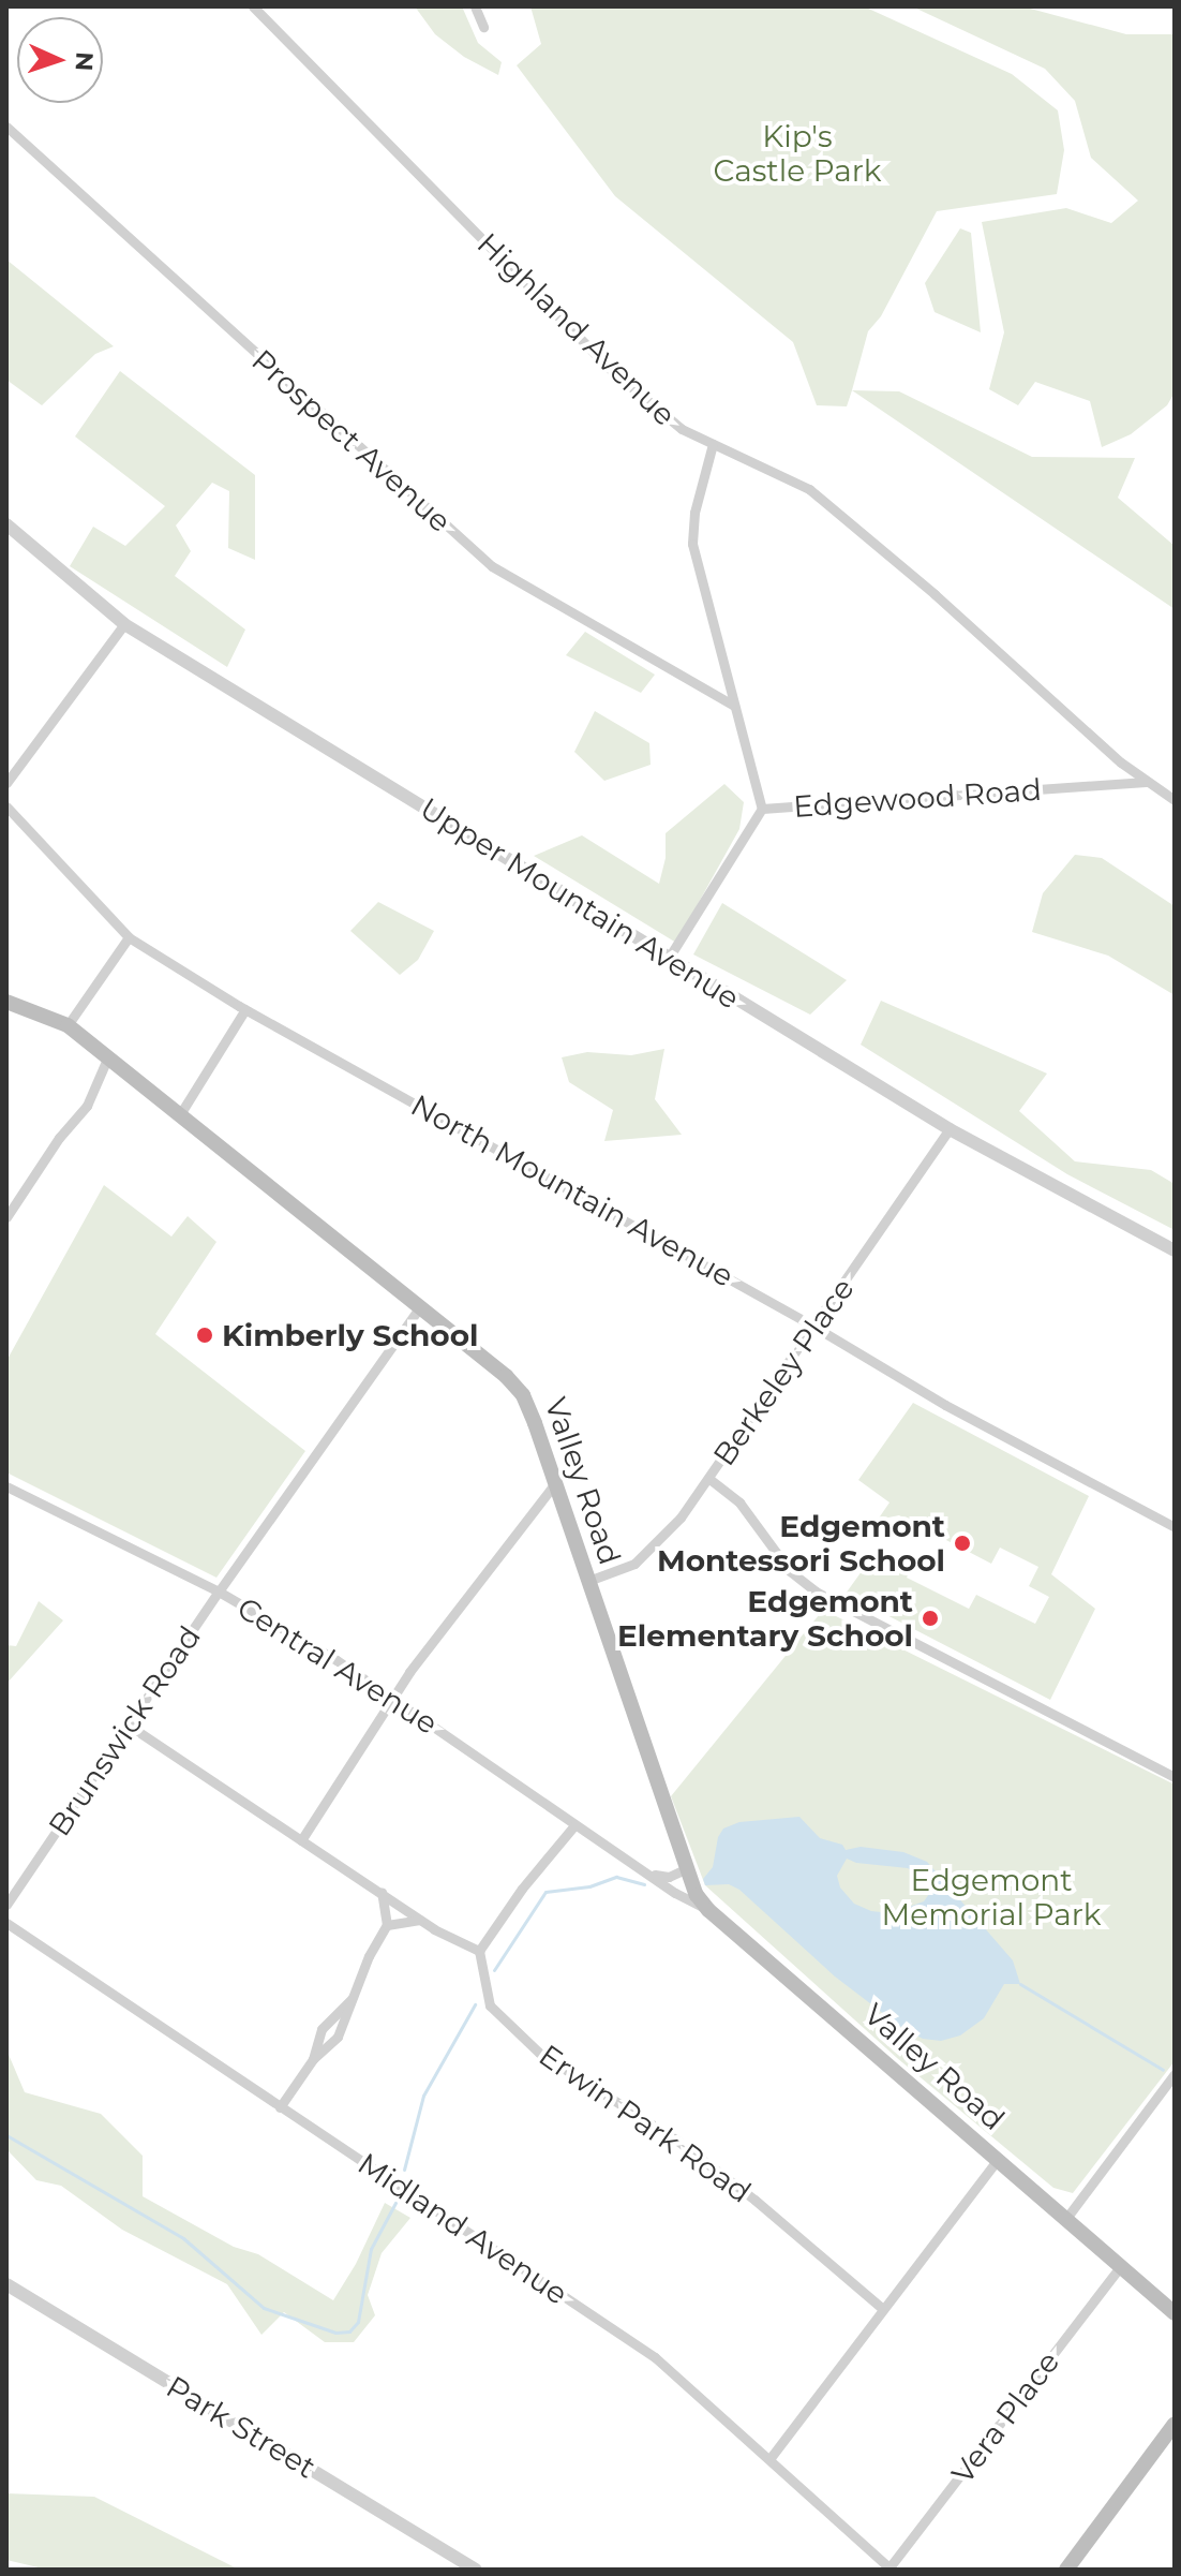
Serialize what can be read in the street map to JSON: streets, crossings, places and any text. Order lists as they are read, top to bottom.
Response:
{
  "streets": {
    "main road": ["Valley Road"],
    "street": [
      "Highland Avenue",
      "Prospect Avenue",
      "Edgewood Road",
      "Upper Mountain Avenue",
      "North Mountain Avenue",
      "Berkeley Place",
      "Central Avenue",
      "Brunswick Road",
      "Erwin Park Road",
      "Midland Avenue",
      "Vera Place",
      "Park Street"
    ]
  },
  "crossings": [
    ["Highland Avenue", "Edgewood Road"],
    ["Edgewood Road", "Upper Mountain Avenue"],
    ["Upper Mountain Avenue", "Berkeley Place"],
    ["North Mountain Avenue", "Berkeley Place"],
    ["Berkeley Place", "Valley Road"],
    ["Valley Road", "Central Avenue"],
    ["Valley Road", "Brunswick Road"],
    ["Valley Road", "Vera Place"],
    ["Central Avenue", "Brunswick Road"],
    ["Midland Avenue", "Vera Place"]
  ],
  "parks": ["Kip's Castle Park", "Edgemont Memorial Park"],
  "places": ["Kimberly School", "Edgemont Montessori School", "Edgemont Elementary School"],
  "north": "right"
}
